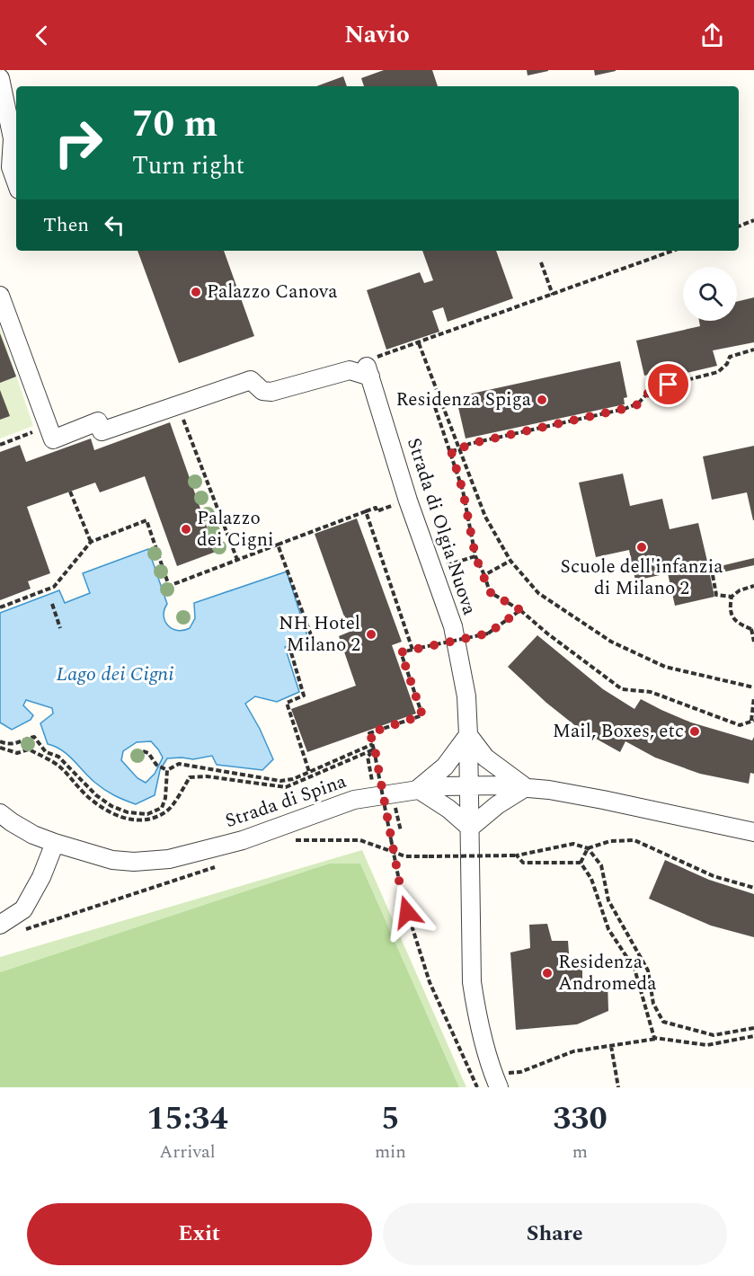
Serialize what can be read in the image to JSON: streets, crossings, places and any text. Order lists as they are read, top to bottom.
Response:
{
  "streets": {
    "street": ["Strada di Olgia Nuova", "Strada di Spina"]
  },
  "crossings": [
    ["Strada di Olgia Nuova", "Strada di Spina"]
  ],
  "water": ["Lago dei Cigni"],
  "places": [
    "Palazzo Canova",
    "Residenza Spiga",
    "Palazzo dei Cigni",
    "Scuole dell'infanzia di Milano 2",
    "NH Hotel Milano 2",
    "Mail, Boxes, etc",
    "Residenza Andromeda"
  ],
  "page": {
    "header": "Navio",
    "turn": ["70 m", "Turn right"],
    "then": "Then",
    "eta": [
      "15:34",
      "Arrival",
      "5",
      "min",
      "330",
      "m"
    ],
    "buttons": ["Exit", "Share"]
  }
}
